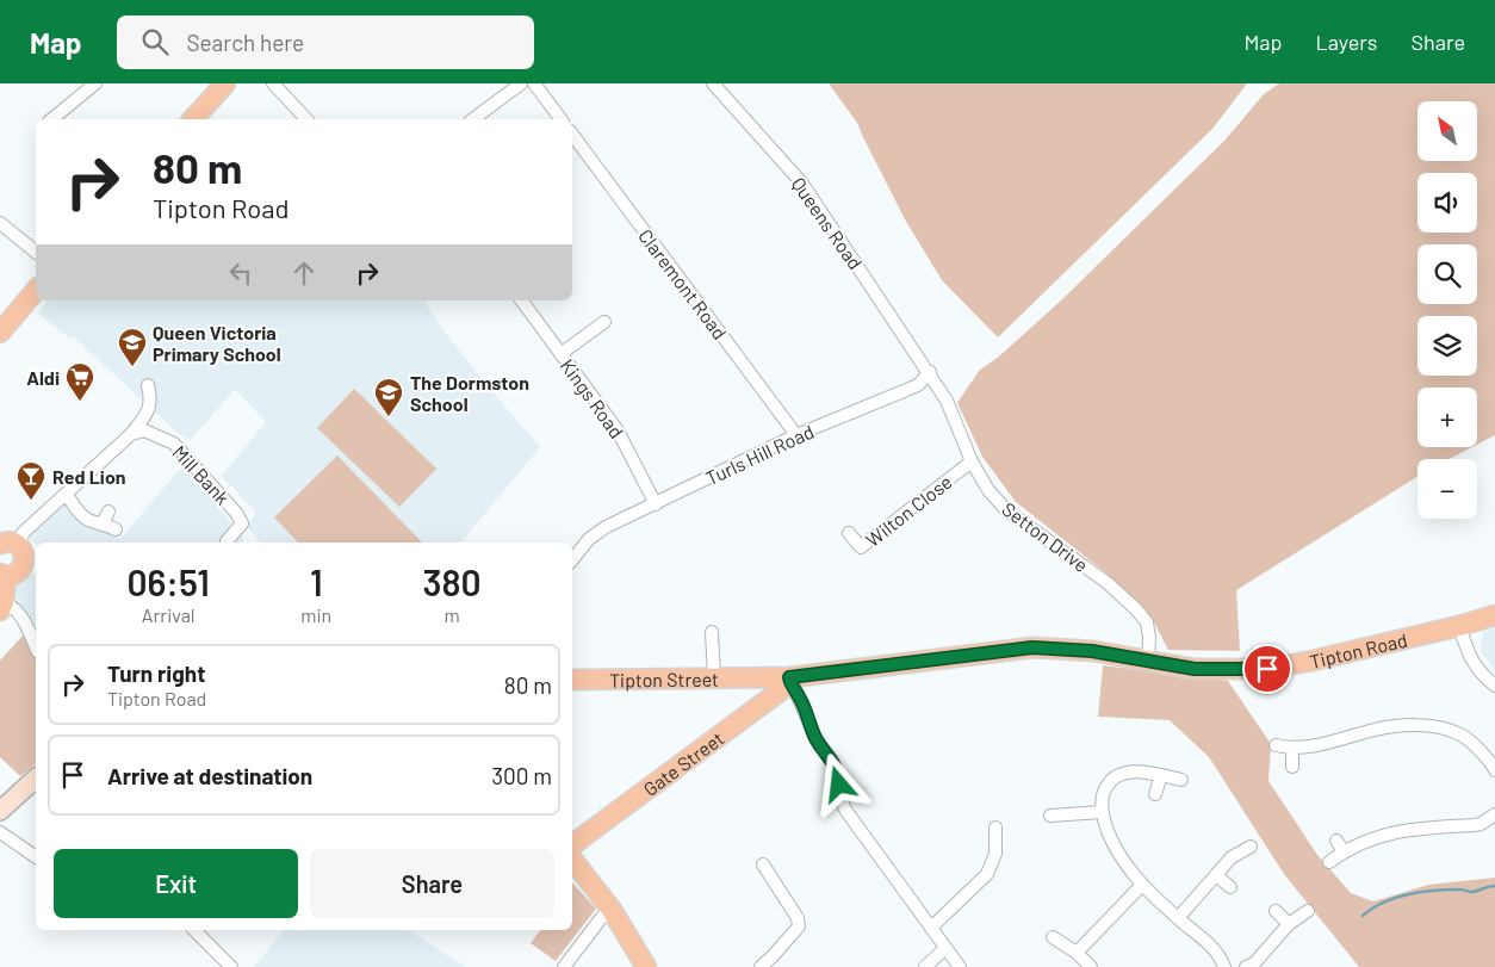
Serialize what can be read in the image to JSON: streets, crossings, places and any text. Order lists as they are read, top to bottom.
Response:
{
  "streets": {
    "main road": ["Tipton Road", "Tipton Street", "Gate Street"],
    "street": [
      "Queens Road",
      "Claremont Road",
      "Kings Road",
      "Turls Hill Road",
      "Mill Bank",
      "Wilton Close",
      "Setton Drive"
    ]
  },
  "crossings": [
    ["Queens Road", "Turls Hill Road"],
    ["Queens Road", "Setton Drive"],
    ["Claremont Road", "Turls Hill Road"],
    ["Kings Road", "Turls Hill Road"],
    ["Turls Hill Road", "Setton Drive"],
    ["Wilton Close", "Setton Drive"],
    ["Setton Drive", "Tipton Road"],
    ["Tipton Road", "Tipton Street"],
    ["Tipton Road", "Gate Street"]
  ],
  "places": {
    "school or university": ["Queen Victoria Primary School", "The Dormston School"],
    "supermarket": ["Aldi"],
    "bar": ["Red Lion"]
  },
  "north": "top left",
  "page": {
    "header": "Map",
    "search": "Search here",
    "nav": ["Map", "Layers", "Share"],
    "map_buttons": ["+", "−"],
    "turn": ["80 m", "Tipton Road"],
    "eta": [
      "06:51",
      "Arrival",
      "1",
      "min",
      "380",
      "m"
    ],
    "list": [
      {
        "name": "Turn right",
        "note": "Tipton Road",
        "value": "80 m"
      },
      {
        "name": "Arrive at destination",
        "value": "300 m"
      }
    ],
    "buttons": ["Exit", "Share"]
  }
}
